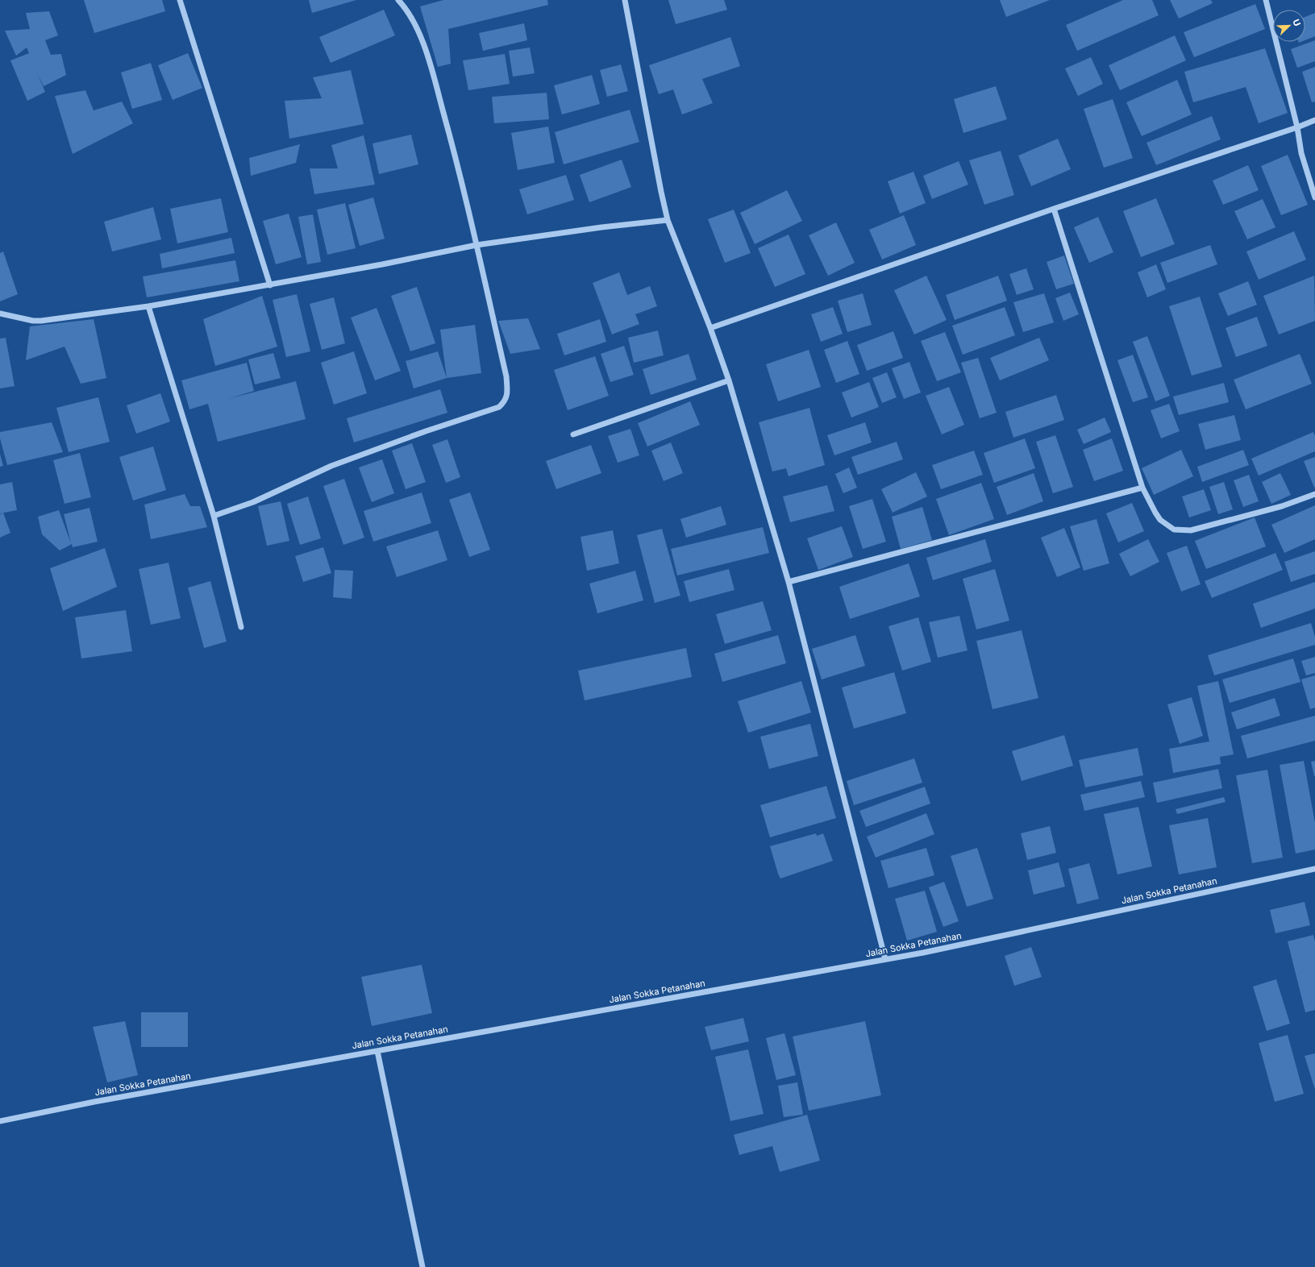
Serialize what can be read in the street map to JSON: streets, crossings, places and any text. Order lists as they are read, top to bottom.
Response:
{
  "streets": {
    "street": ["Jalan Sokka Petanahan"]
  },
  "north": "top right"
}
